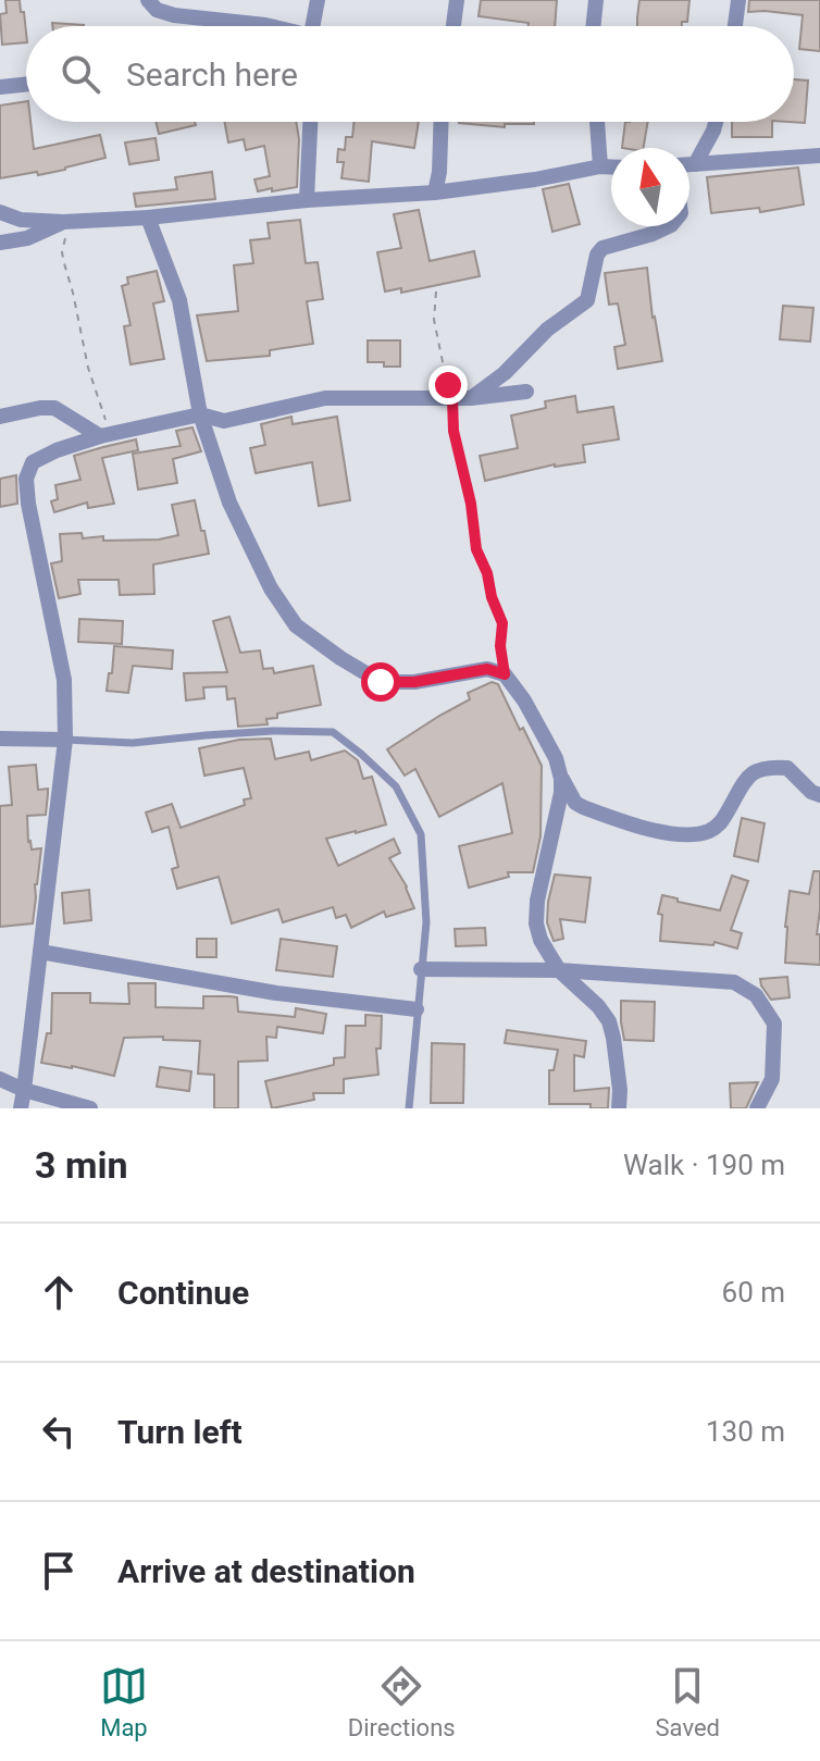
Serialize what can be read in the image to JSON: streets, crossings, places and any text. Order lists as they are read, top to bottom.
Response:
{
  "north": "top",
  "page": {
    "search": "Search here",
    "heading": ["3 min", "Walk · 190 m"],
    "list": [
      ["Continue", "60 m"],
      ["Turn left", "130 m"],
      "Arrive at destination"
    ],
    "nav": ["Map", "Directions", "Saved"]
  }
}
